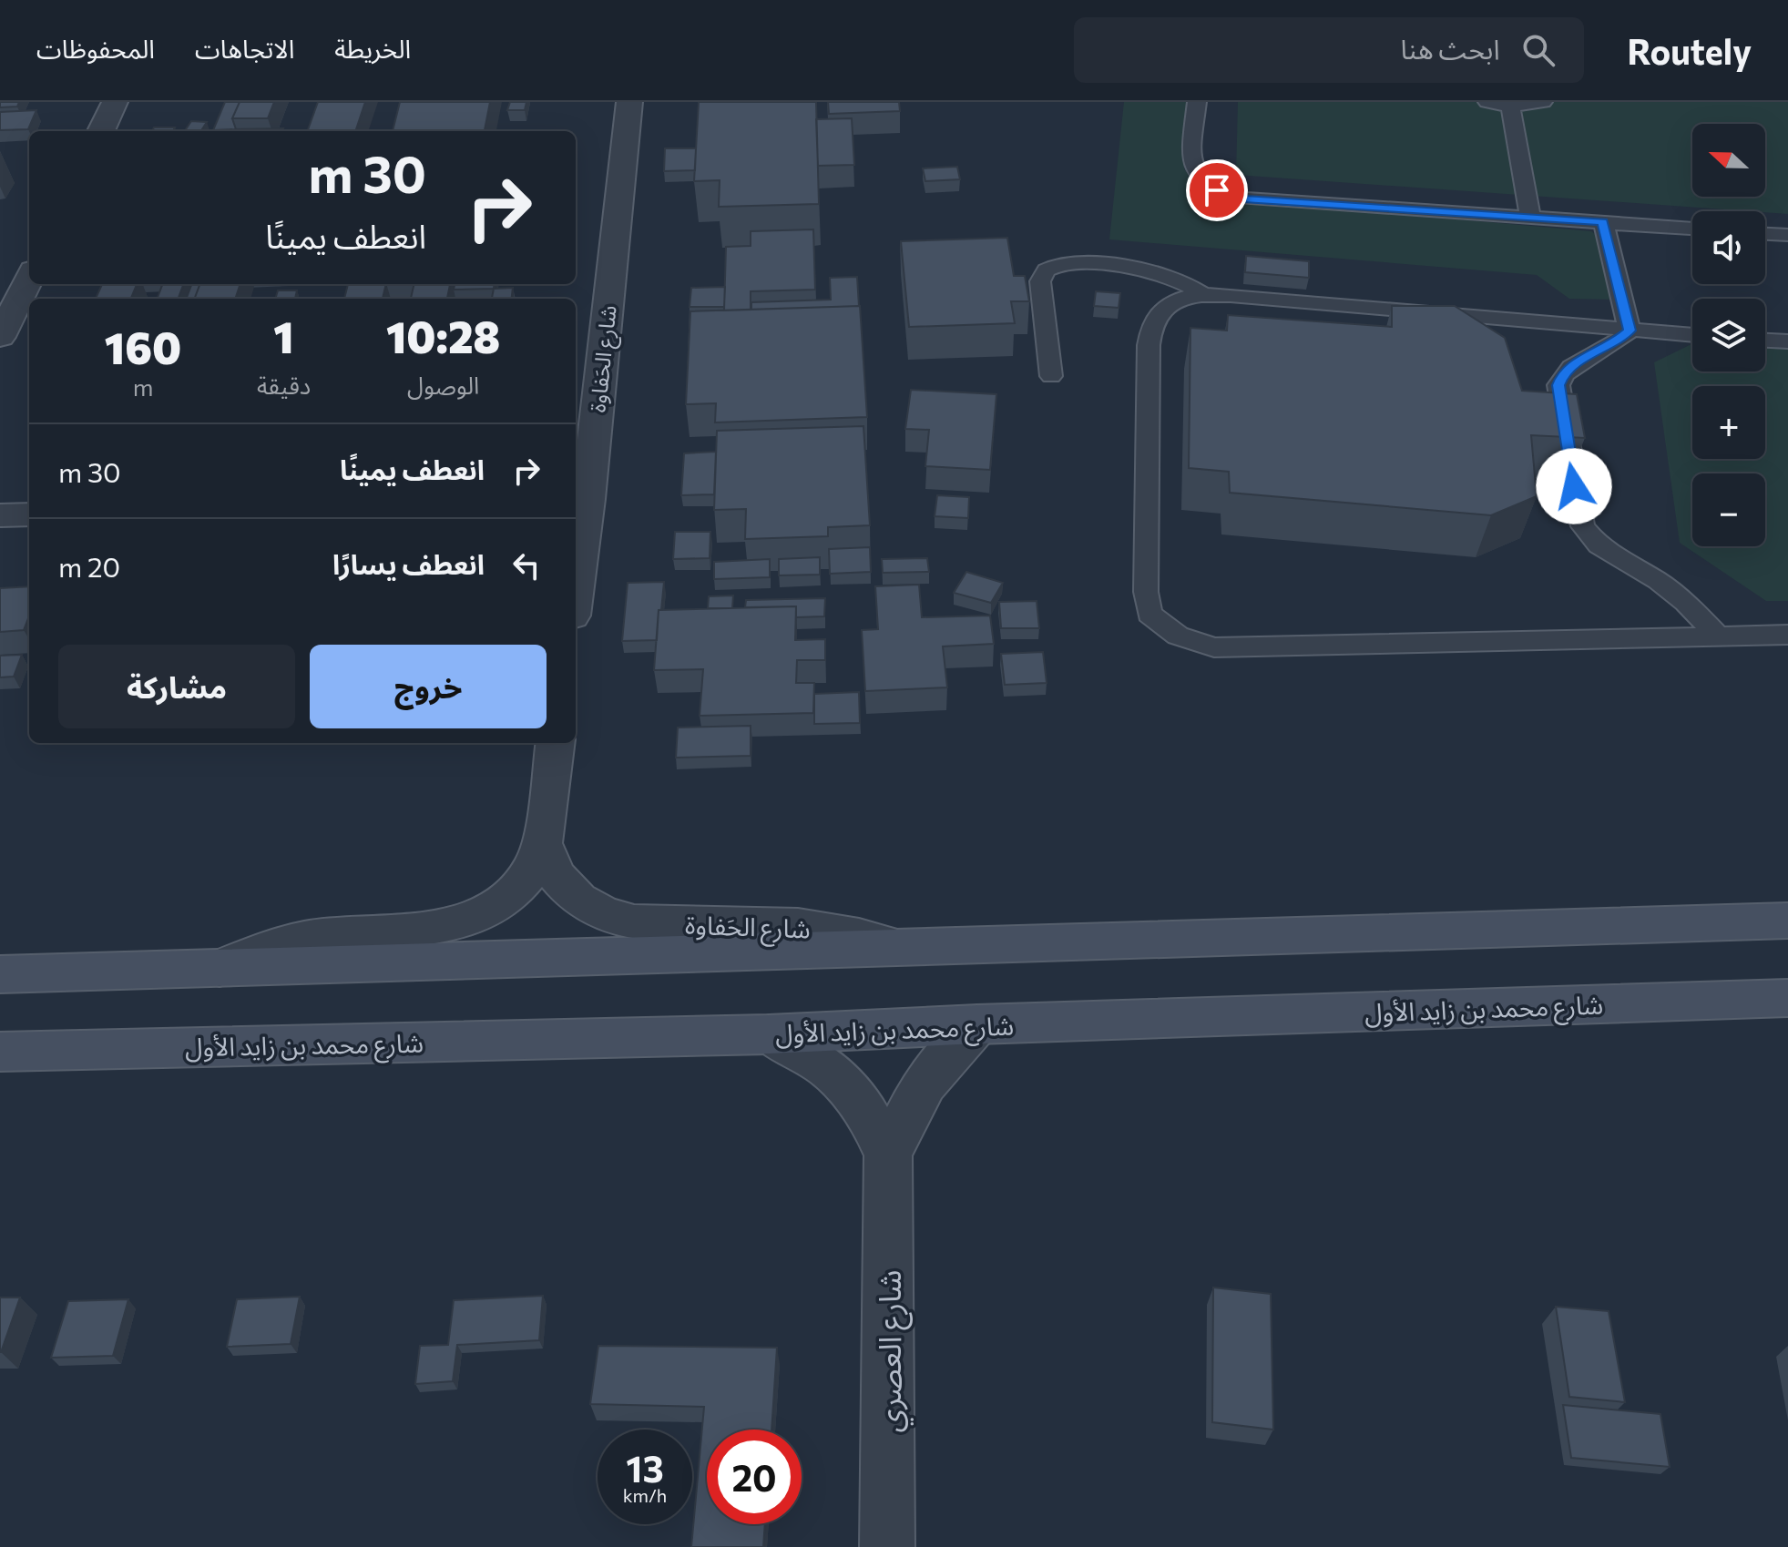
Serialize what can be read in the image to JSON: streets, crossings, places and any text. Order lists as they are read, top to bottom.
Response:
{
  "streets": {
    "main road": ["شارع محمد بن زايد الأول"],
    "street": ["شارع الحَفاوة", "شارع العصري"]
  },
  "crossings": [
    ["شارع محمد بن زايد الأول", "شارع العصري"]
  ],
  "north": "left",
  "page": {
    "header": "Routely",
    "search": "ابحث هنا",
    "nav": ["الخريطة", "الاتجاهات", "المحفوظات"],
    "map_buttons": ["+", "−"],
    "turn": ["30 m", "انعطف يمينًا"],
    "eta": [
      "10:28",
      "الوصول",
      "1",
      "دقيقة",
      "160",
      "m"
    ],
    "list": [
      {
        "name": "انعطف يمينًا",
        "value": "30 m"
      },
      {
        "name": "انعطف يسارًا",
        "value": "20 m"
      }
    ],
    "buttons": ["خروج", "مشاركة"],
    "speed": "13 km/h",
    "limit": "20"
  }
}
